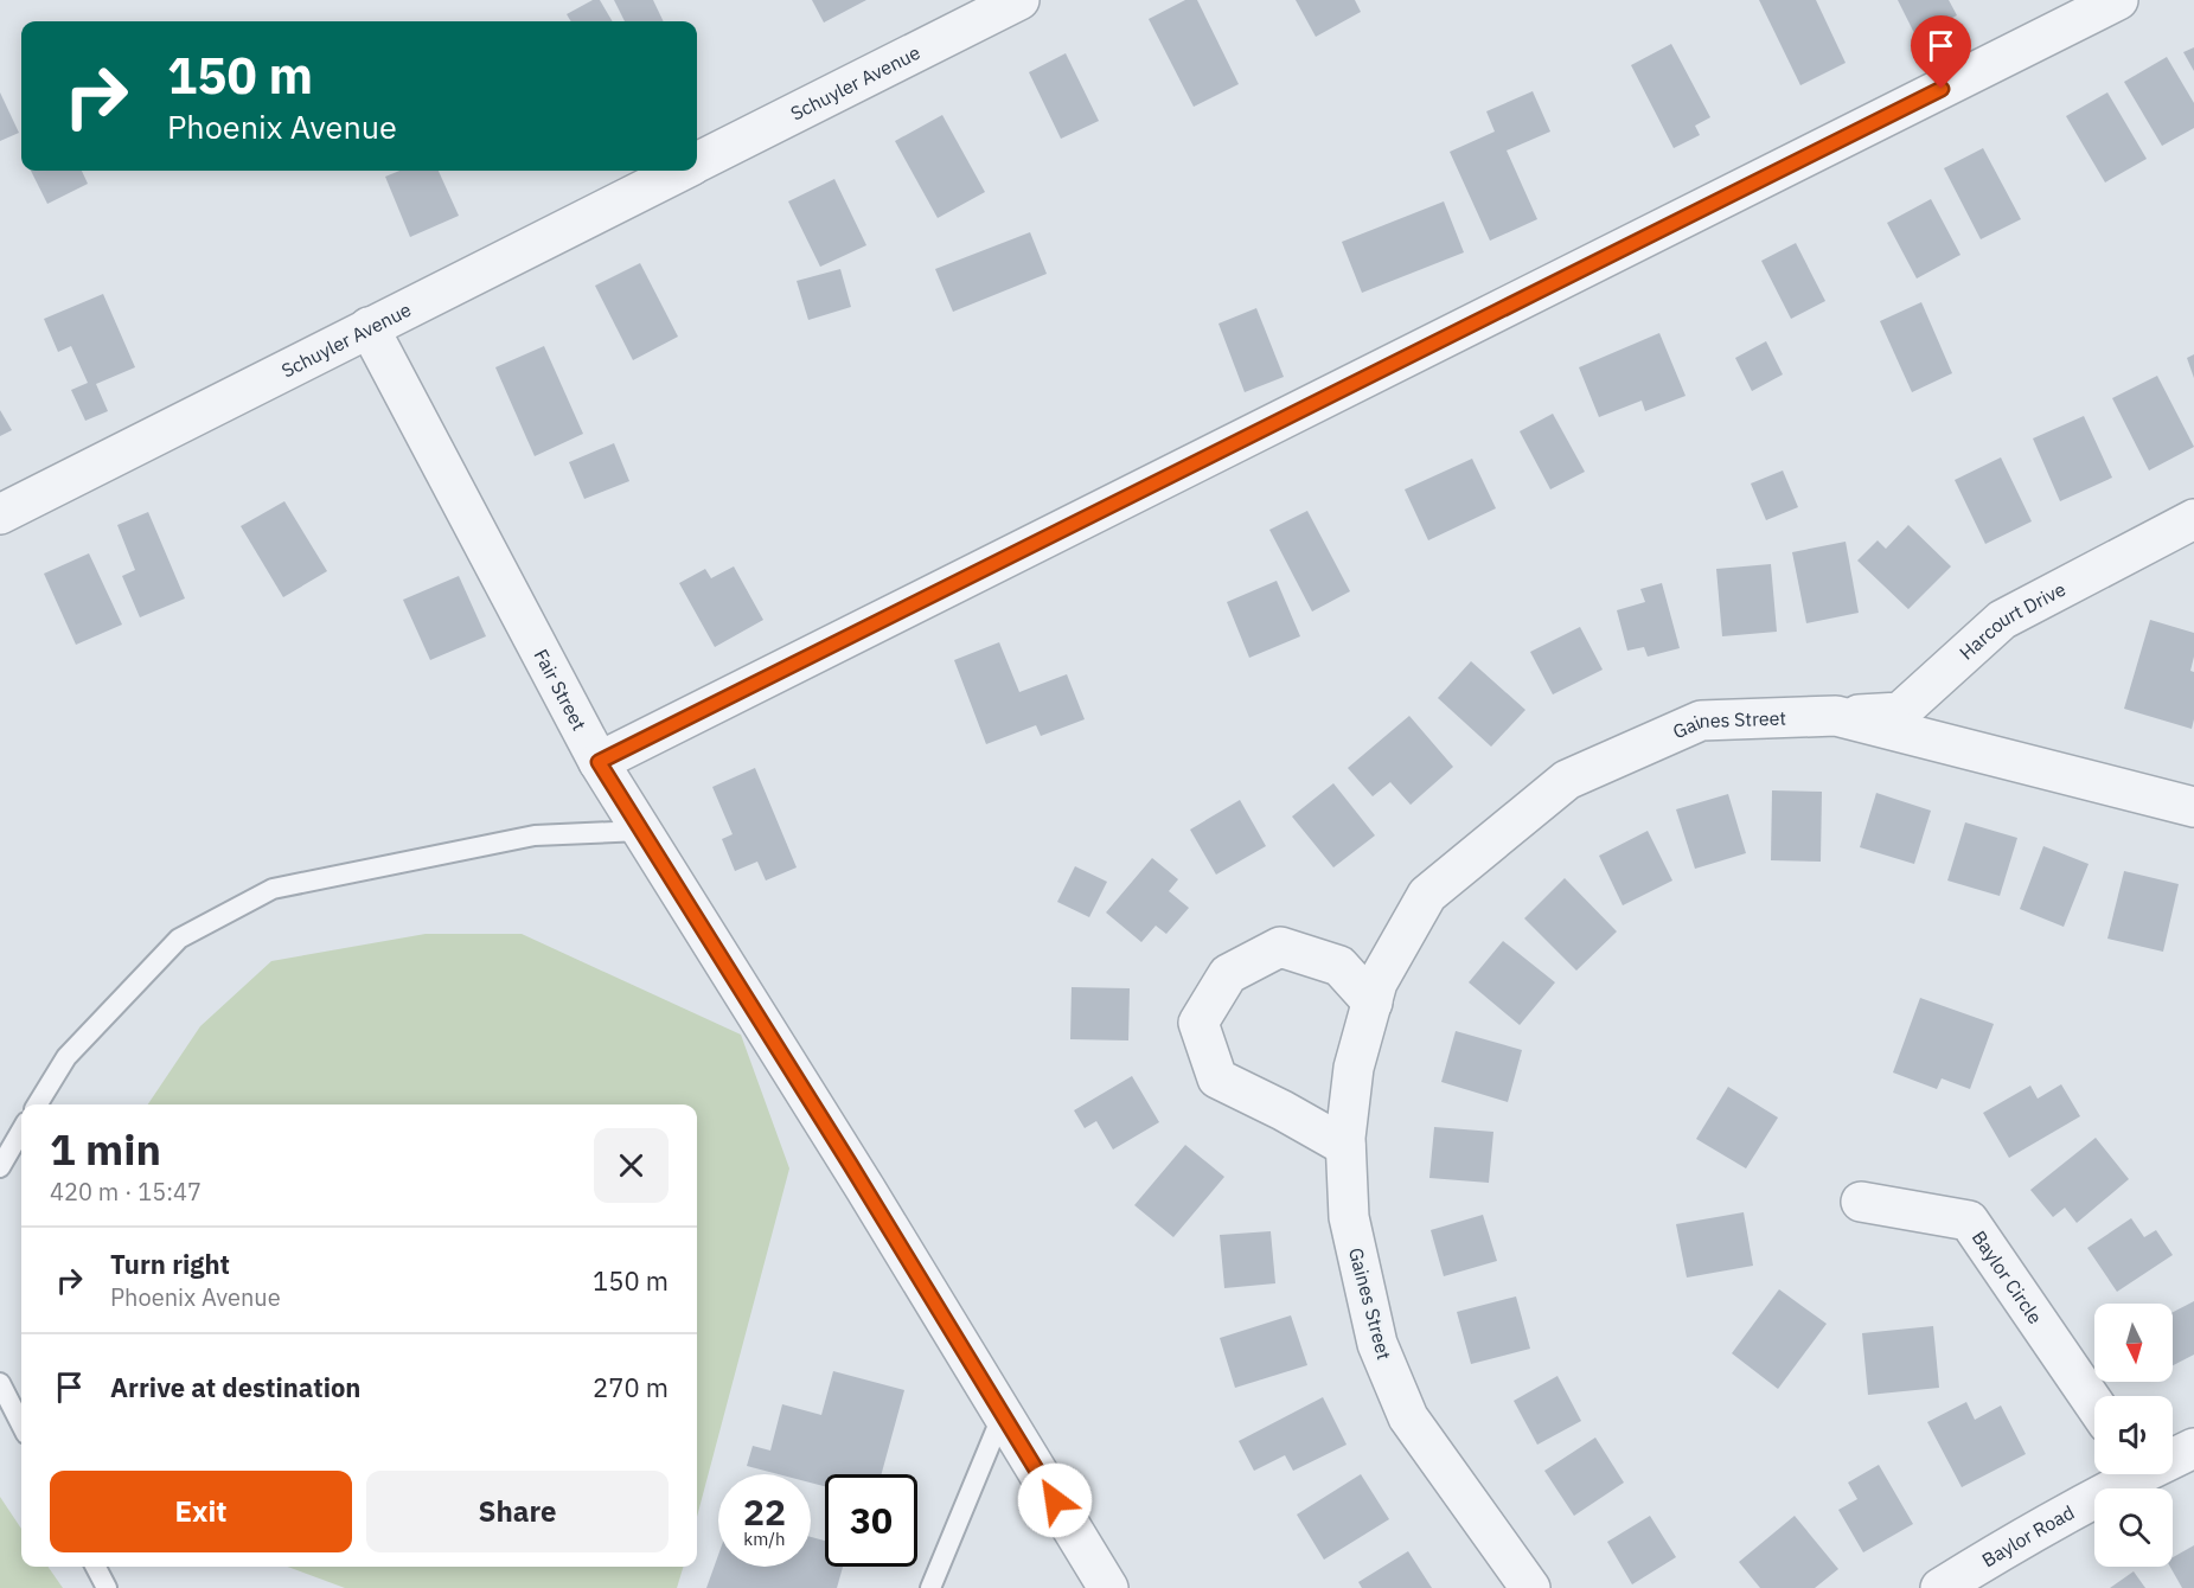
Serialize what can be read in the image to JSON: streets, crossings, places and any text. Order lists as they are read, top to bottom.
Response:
{
  "streets": {
    "street": [
      "Schuyler Avenue",
      "Harcourt Drive",
      "Fair Street",
      "Gaines Street",
      "Baylor Circle",
      "Baylor Road"
    ]
  },
  "crossings": [
    ["Schuyler Avenue", "Fair Street"],
    ["Harcourt Drive", "Gaines Street"]
  ],
  "north": "bottom",
  "page": {
    "turn": ["150 m", "Phoenix Avenue"],
    "heading": ["1 min", "420 m · 15:47"],
    "list": [
      {
        "name": "Turn right",
        "note": "Phoenix Avenue",
        "value": "150 m"
      },
      {
        "name": "Arrive at destination",
        "value": "270 m"
      }
    ],
    "buttons": ["Exit", "Share"],
    "speed": "22 km/h",
    "limit": "30"
  }
}
